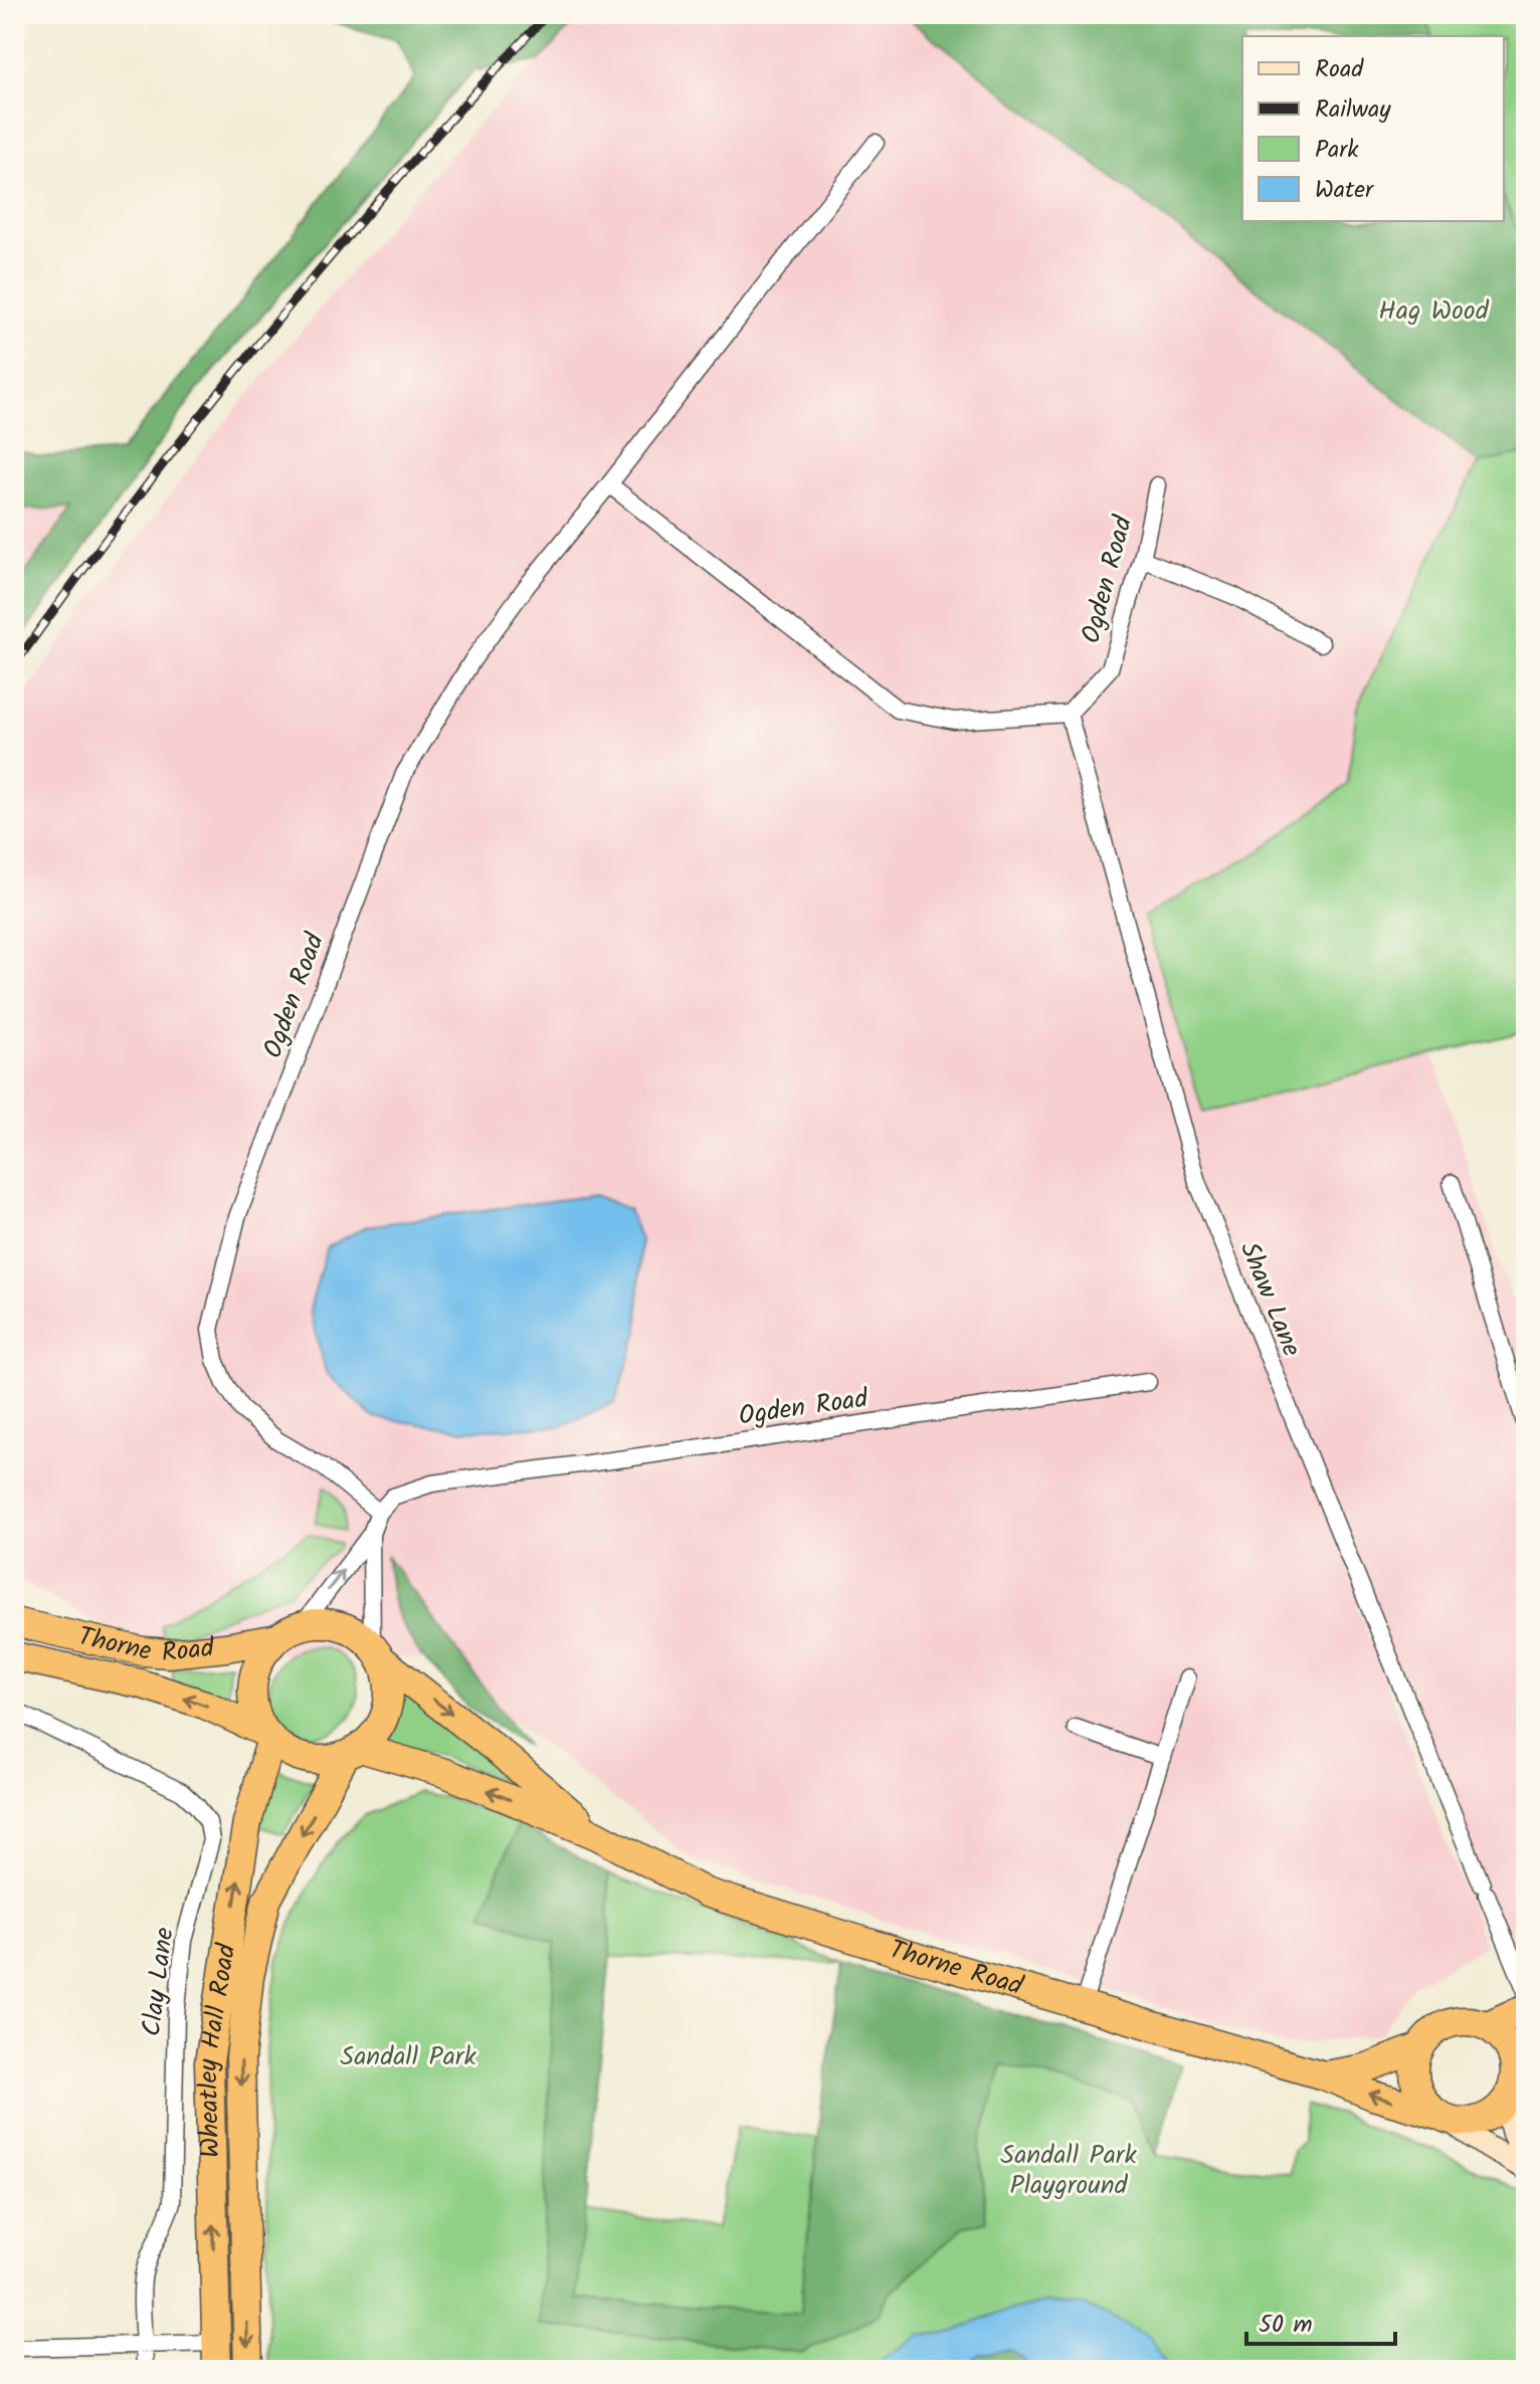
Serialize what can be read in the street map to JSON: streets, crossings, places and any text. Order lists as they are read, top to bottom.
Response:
{
  "streets": {
    "highway": ["Thorne Road", "Wheatley Hall Road"],
    "street": ["Ogden Road", "Shaw Lane", "Clay Lane"]
  },
  "crossings": [
    ["Ogden Road", "Shaw Lane"],
    ["Thorne Road", "Wheatley Hall Road"]
  ],
  "parks": ["Hag Wood", "Sandall Park", "Sandall Park Playground"],
  "legend": [
    "Road",
    "Railway",
    "Park",
    "Water"
  ],
  "scale_bar": "50 m"
}
